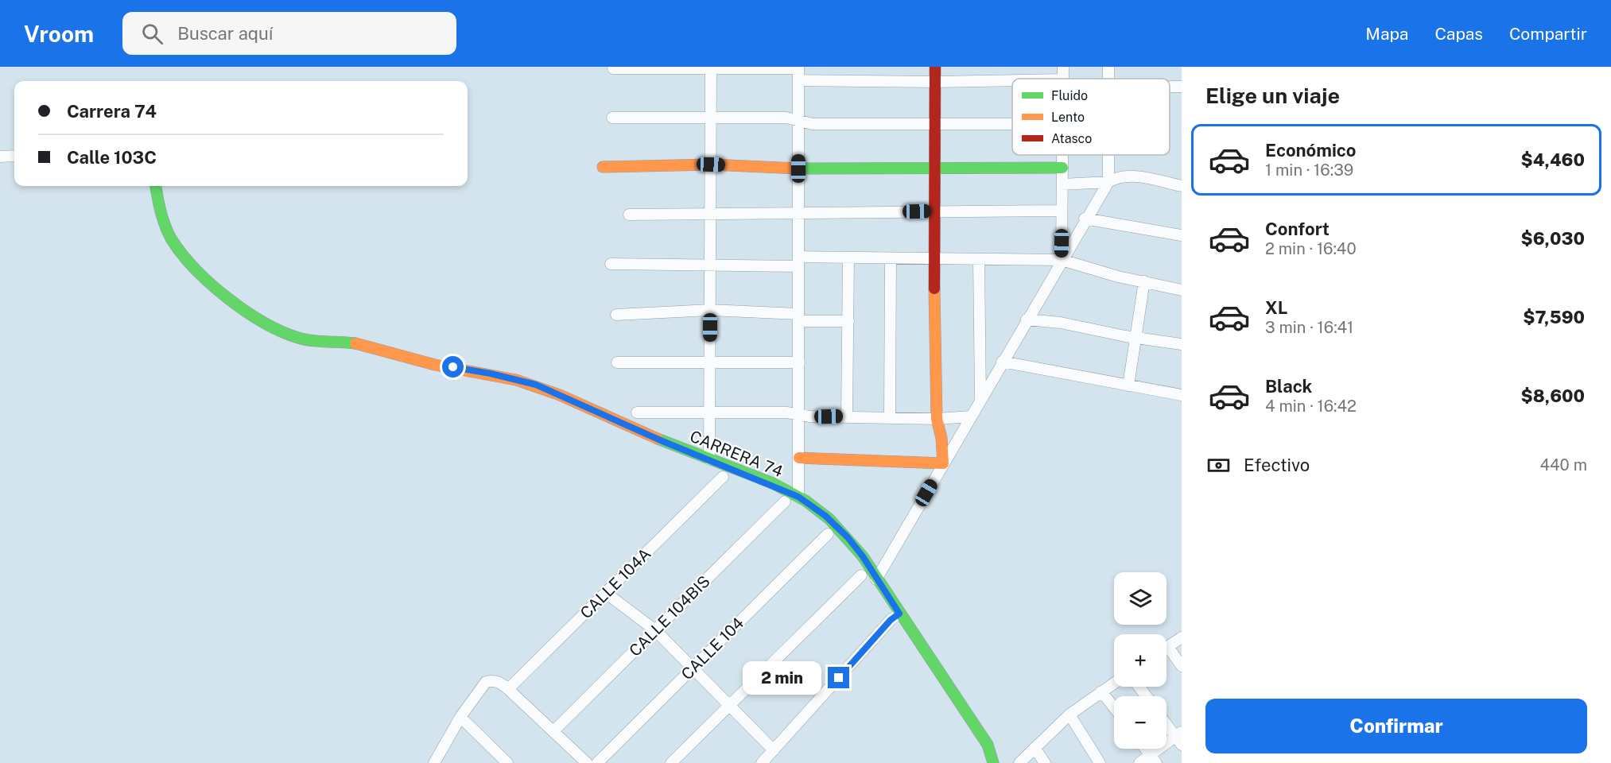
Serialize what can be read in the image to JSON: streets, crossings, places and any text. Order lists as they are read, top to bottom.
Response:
{
  "streets": {
    "street": [
      "CARRERA 74",
      "CALLE 104A",
      "CALLE 104BIS",
      "CALLE 104"
    ]
  },
  "legend": ["Fluido", "Lento", "Atasco"],
  "page": {
    "header": "Vroom",
    "search": "Buscar aquí",
    "nav": ["Mapa", "Capas", "Compartir"],
    "heading": "Elige un viaje",
    "banner": ["Carrera 74", "Calle 103C"],
    "list": [
      {
        "name": "Económico",
        "note": "1 min · 16:39",
        "value": "$4,460"
      },
      {
        "name": "Confort",
        "note": "2 min · 16:40",
        "value": "$6,030"
      },
      {
        "name": "XL",
        "note": "3 min · 16:41",
        "value": "$7,590"
      },
      {
        "name": "Black",
        "note": "4 min · 16:42",
        "value": "$8,600"
      }
    ],
    "pay": ["Efectivo", "440 m"],
    "map_buttons": ["+", "−"],
    "bubble": "2 min",
    "buttons": "Confirmar"
  }
}
